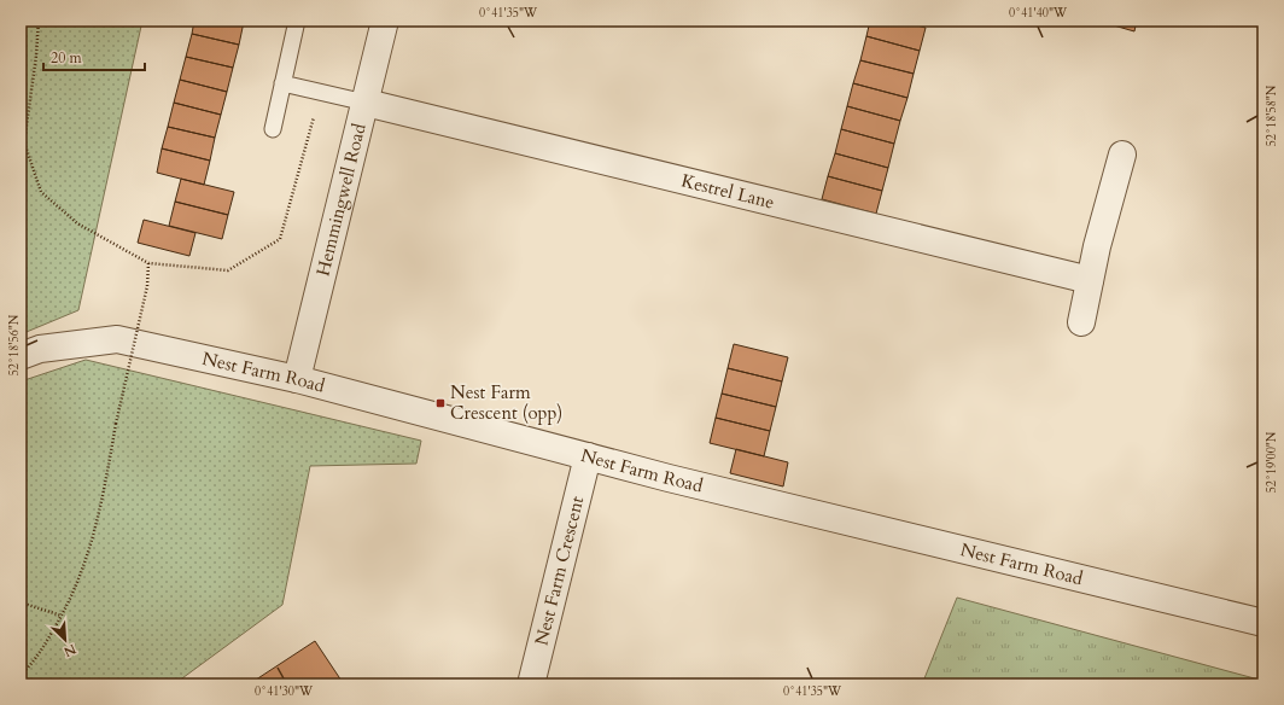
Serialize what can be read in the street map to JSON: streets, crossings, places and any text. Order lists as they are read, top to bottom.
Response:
{
  "streets": {
    "street": [
      "Kestrel Lane",
      "Hemmingwell Road",
      "Nest Farm Road",
      "Nest Farm Crescent"
    ]
  },
  "crossings": [
    ["Kestrel Lane", "Hemmingwell Road"],
    ["Hemmingwell Road", "Nest Farm Road"],
    ["Nest Farm Road", "Nest Farm Crescent"]
  ],
  "places": {
    "transit": ["Nest Farm Crescent (opp)"]
  },
  "scale_bar": "20 m",
  "north": "bottom right",
  "coordinates": [
    "0°41'35\"W",
    "0°41'40\"W",
    "52°18'58\"N",
    "52°18'56\"N",
    "52°19'00\"N",
    "0°41'30\"W"
  ]
}
